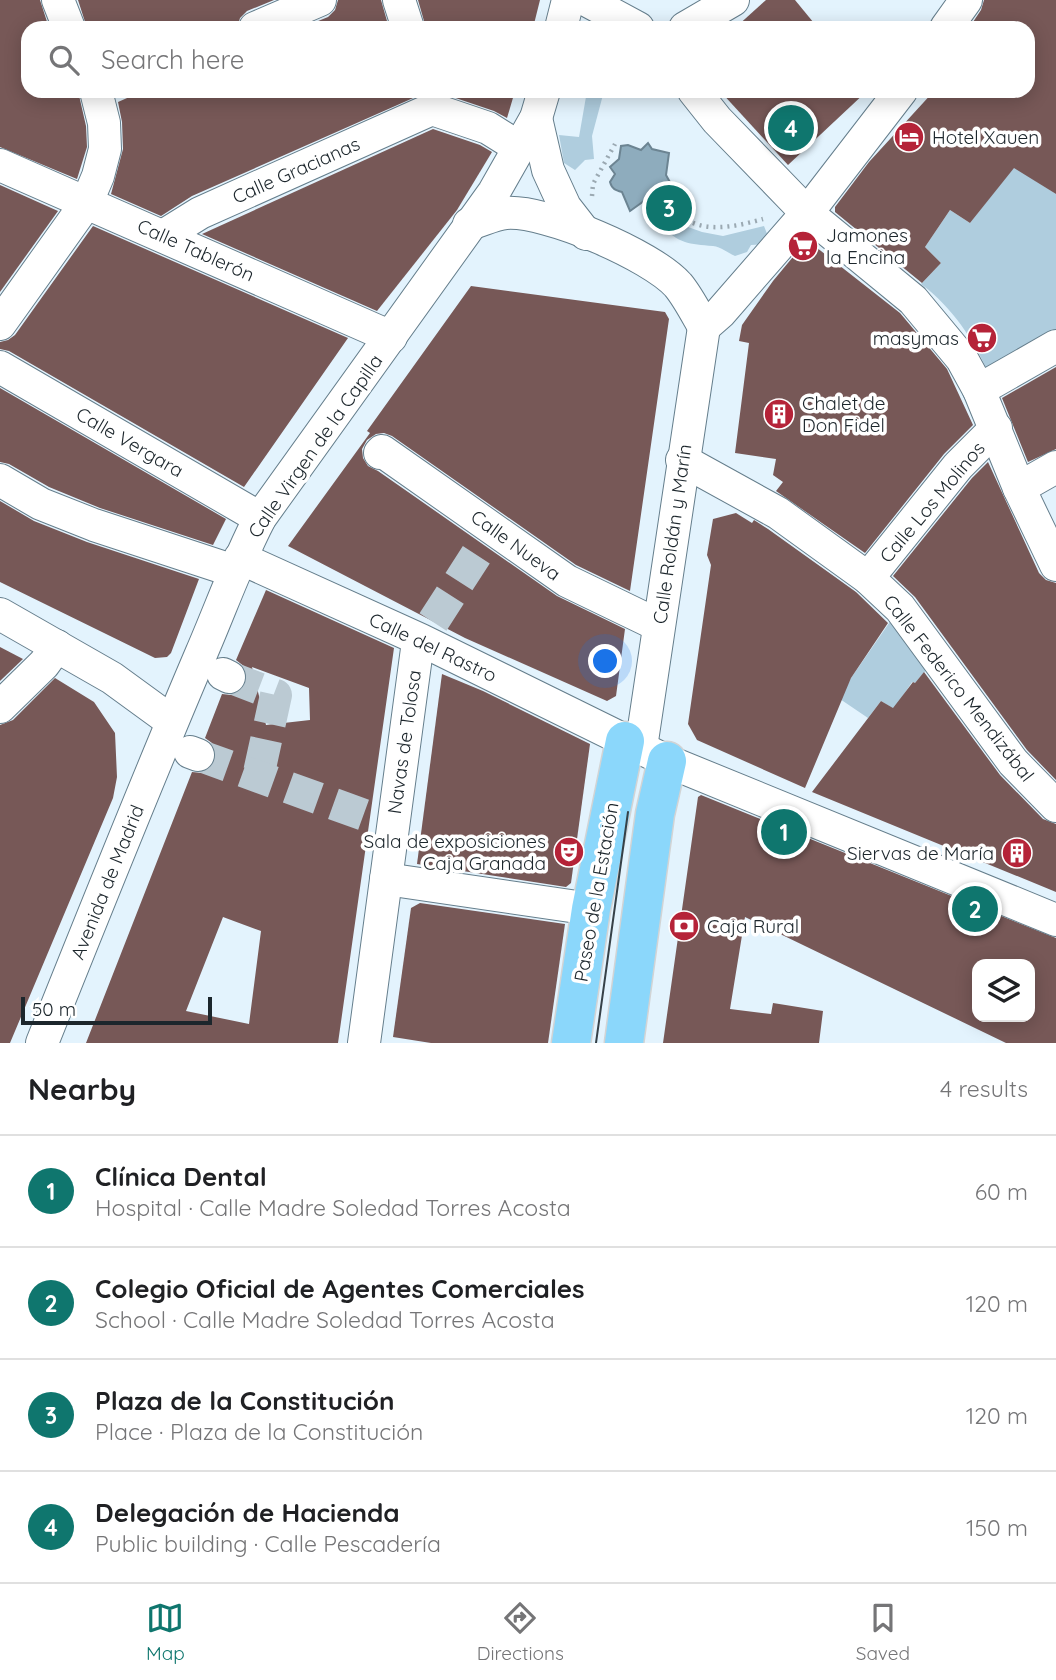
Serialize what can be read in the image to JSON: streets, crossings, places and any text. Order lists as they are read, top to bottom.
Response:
{
  "streets": {
    "main road": ["Paseo de la Estación"],
    "street": [
      "Calle Gracianas",
      "Calle Tablerón",
      "Calle Vergara",
      "Calle Virgen de la Capilla",
      "Calle Los Molinos",
      "Calle Roldán y Marín",
      "Calle Nueva",
      "Calle del Rastro",
      "Calle Federico Mendizábal",
      "Navas de Tolosa",
      "Avenida de Madrid"
    ]
  },
  "crossings": [
    ["Calle Gracianas", "Calle Tablerón"],
    ["Calle Tablerón", "Calle Virgen de la Capilla"],
    ["Calle Vergara", "Calle Virgen de la Capilla"],
    ["Calle Virgen de la Capilla", "Calle del Rastro"],
    ["Calle Virgen de la Capilla", "Avenida de Madrid"],
    ["Calle Los Molinos", "Calle Federico Mendizábal"],
    ["Calle Roldán y Marín", "Calle Nueva"],
    ["Calle Roldán y Marín", "Calle del Rastro"],
    ["Calle Roldán y Marín", "Calle Federico Mendizábal"],
    ["Calle Roldán y Marín", "Paseo de la Estación"],
    ["Calle del Rastro", "Paseo de la Estación"]
  ],
  "places": {
    "hotel": ["Hotel Xauen"],
    "supermarket": ["Jamones la Encina", "masymas"],
    "building": ["Chalet de Don Fidel", "Siervas de María"],
    "theatre": ["Sala de exposiciones Caja Granada"],
    "bank": ["Caja Rural"]
  },
  "scale_bar": "50 m",
  "page": {
    "search": "Search here",
    "pins": [
      "4",
      "3",
      "1",
      "2"
    ],
    "scale": "50 m",
    "heading": ["Nearby", "4 results"],
    "list": [
      {
        "mark": "1",
        "name": "Clínica Dental",
        "note": "Hospital · Calle Madre Soledad Torres Acosta",
        "value": "60 m"
      },
      {
        "mark": "2",
        "name": "Colegio Oficial de Agentes Comerciales",
        "note": "School · Calle Madre Soledad Torres Acosta",
        "value": "120 m"
      },
      {
        "mark": "3",
        "name": "Plaza de la Constitución",
        "note": "Place · Plaza de la Constitución",
        "value": "120 m"
      },
      {
        "mark": "4",
        "name": "Delegación de Hacienda",
        "note": "Public building · Calle Pescadería",
        "value": "150 m"
      }
    ],
    "nav": ["Map", "Directions", "Saved"]
  }
}
